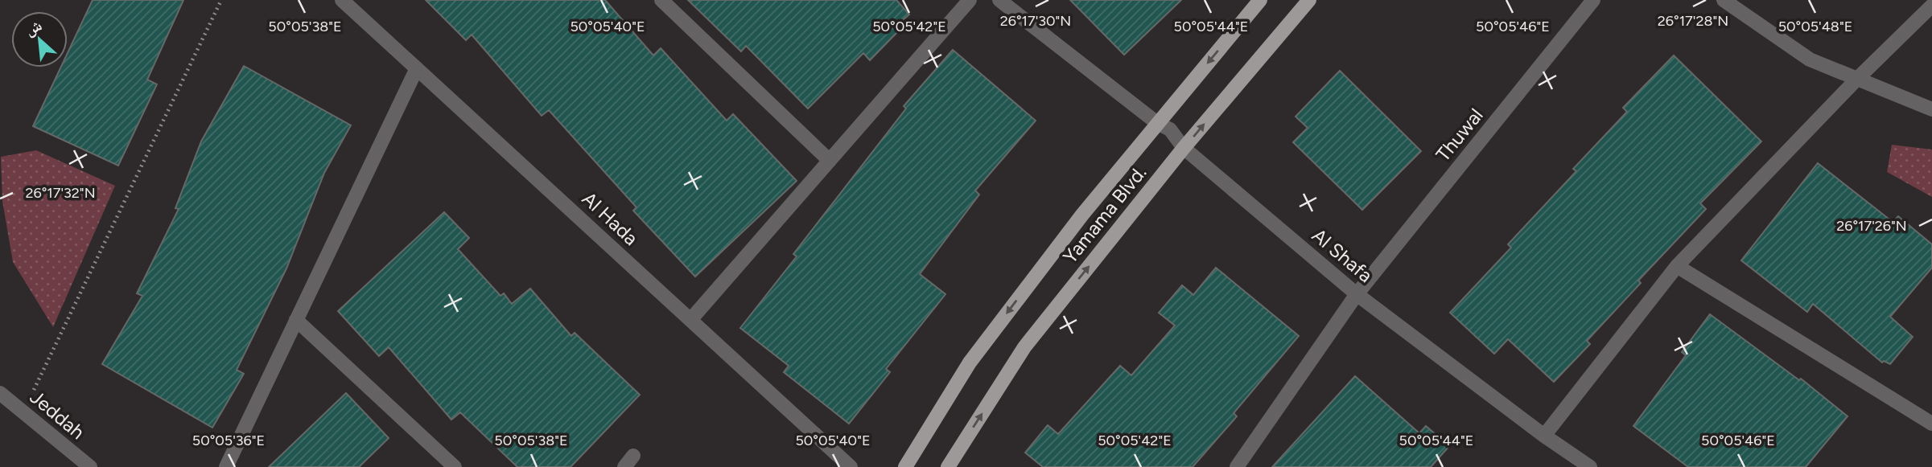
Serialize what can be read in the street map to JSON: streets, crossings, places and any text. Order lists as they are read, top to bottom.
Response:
{
  "streets": {
    "main road": ["Yamama Blvd."],
    "street": [
      "Thuwal",
      "Al Hada",
      "Al Shafa",
      "Jeddah"
    ]
  },
  "crossings": [
    ["Thuwal", "Al Shafa"],
    ["Yamama Blvd.", "Al Shafa"]
  ],
  "north": "top left",
  "coordinates": [
    "26°17'30\"N",
    "26°17'28\"N",
    "50°05'38\"E",
    "50°05'40\"E",
    "50°05'42\"E",
    "50°05'44\"E",
    "50°05'46\"E",
    "50°05'48\"E",
    "26°17'32\"N",
    "26°17'26\"N",
    "50°05'36\"E"
  ]
}
